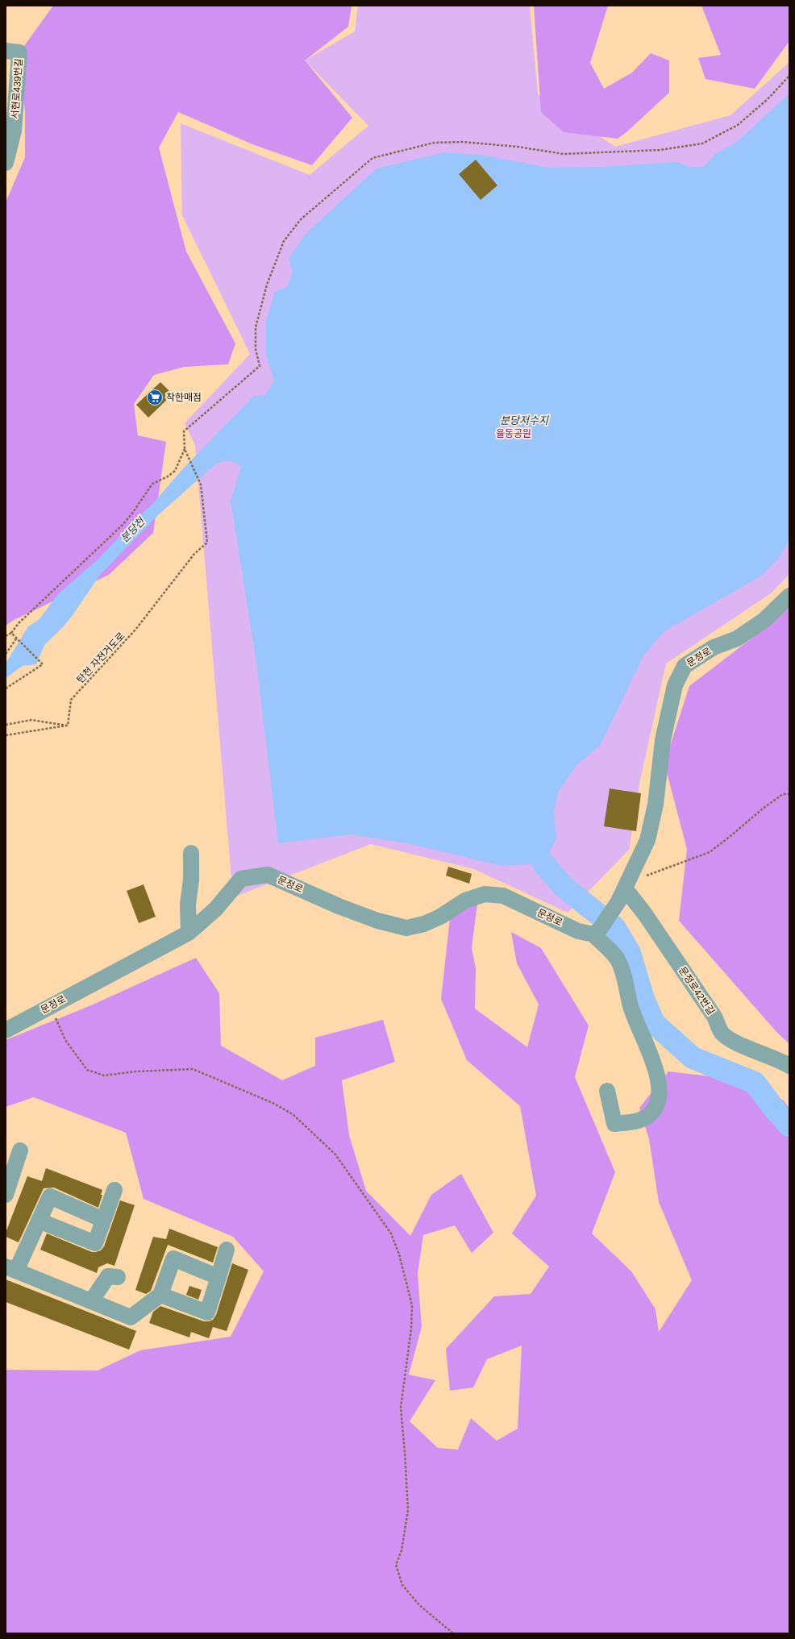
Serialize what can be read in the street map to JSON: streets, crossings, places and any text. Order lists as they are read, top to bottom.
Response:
{
  "streets": {
    "street": ["서현로439번길", "문정로", "문정로42번길"],
    "path": ["탄천 자전거도로"]
  },
  "crossings": [
    ["문정로", "문정로42번길"]
  ],
  "water": ["분당저수지", "분당천"],
  "parks": ["율동공원"],
  "places": {
    "supermarket": ["착한매점"]
  }
}
